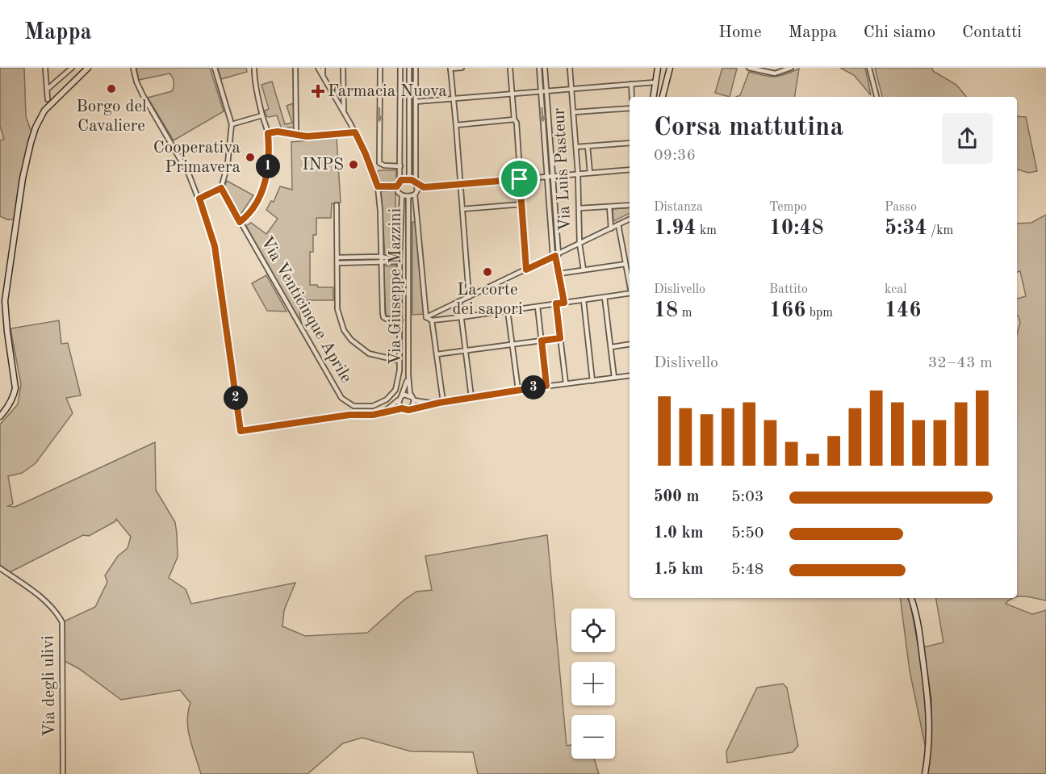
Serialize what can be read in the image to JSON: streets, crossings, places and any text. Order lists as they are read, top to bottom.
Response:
{
  "streets": {
    "street": [
      "Via Luis Pasteur",
      "Via Giuseppe Mazzini",
      "Via Venticinque Aprile",
      "Via degli ulivi"
    ]
  },
  "crossings": [
    ["Via Giuseppe Mazzini", "Via Venticinque Aprile"]
  ],
  "places": {
    "other": [
      "Borgo del Cavaliere",
      "Cooperativa Primavera",
      "INPS",
      "La corte dei sapori"
    ],
    "health": ["Farmacia Nuova"]
  },
  "page": {
    "header": "Mappa",
    "nav": [
      "Home",
      "Mappa",
      "Chi siamo",
      "Contatti"
    ],
    "heading": ["Corsa mattutina", "09:36"],
    "pins": ["1", "3", "2"],
    "stats": [
      ["Distanza", "1.94 km"],
      ["Tempo", "10:48"],
      ["Passo", "5:34 /km"],
      ["Dislivello", "18 m"],
      ["Battito", "166 bpm"],
      ["kcal", "146"]
    ],
    "chart": ["Dislivello", "32–43 m"],
    "list": [
      {
        "name": "500 m",
        "note": "5:03"
      },
      {
        "name": "1.0 km",
        "note": "5:50"
      },
      {
        "name": "1.5 km",
        "note": "5:48"
      }
    ],
    "map_buttons": ["+", "−"]
  }
}
